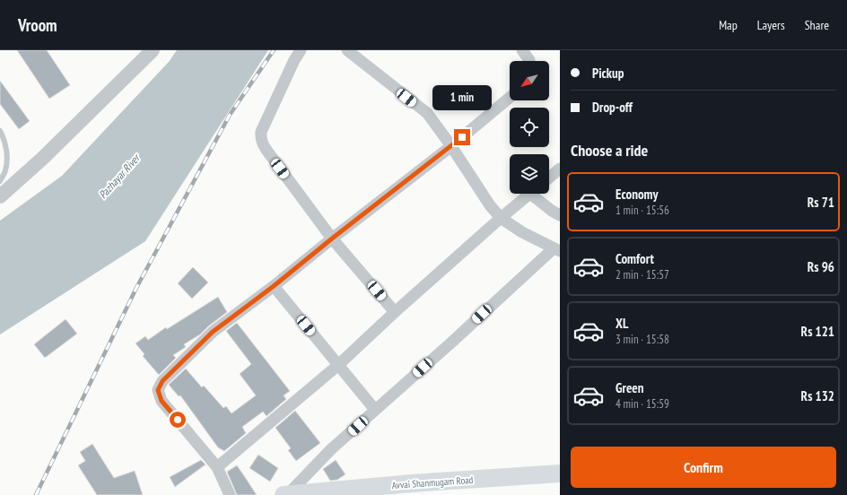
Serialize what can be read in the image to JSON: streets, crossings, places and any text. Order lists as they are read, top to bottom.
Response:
{
  "streets": {
    "main road": ["Avvai Shanmugam Road"]
  },
  "water": ["Pazhayar River"],
  "north": "bottom left",
  "page": {
    "header": "Vroom",
    "nav": ["Map", "Layers", "Share"],
    "banner": ["Pickup", "Drop-off"],
    "bubble": "1 min",
    "heading": "Choose a ride",
    "list": [
      {
        "name": "Economy",
        "note": "1 min · 15:56",
        "value": "Rs 71"
      },
      {
        "name": "Comfort",
        "note": "2 min · 15:57",
        "value": "Rs 96"
      },
      {
        "name": "XL",
        "note": "3 min · 15:58",
        "value": "Rs 121"
      },
      {
        "name": "Green",
        "note": "4 min · 15:59",
        "value": "Rs 132"
      }
    ],
    "buttons": "Confirm"
  }
}
